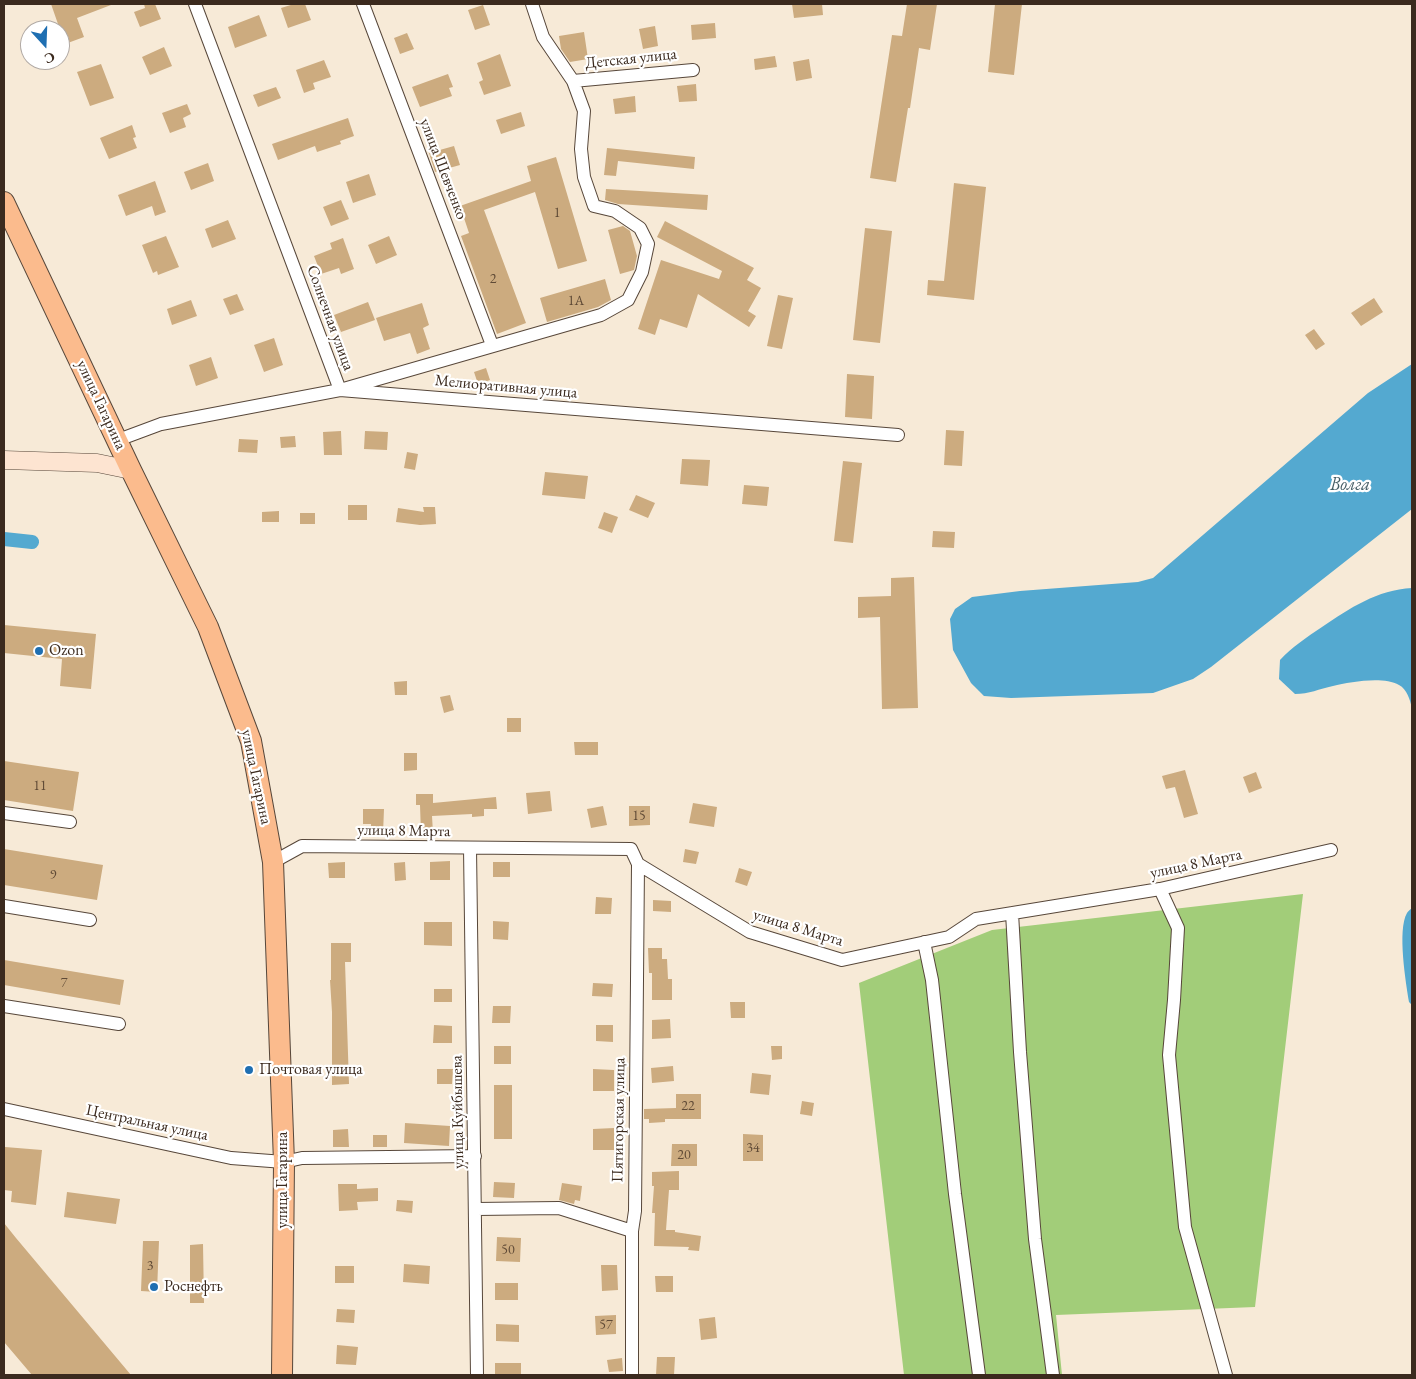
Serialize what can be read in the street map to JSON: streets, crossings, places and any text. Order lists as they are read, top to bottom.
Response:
{
  "streets": {
    "main road": ["улица Гагарина"],
    "street": [
      "Детская улица",
      "улица Шевченко",
      "Солнечная улица",
      "Мелиоративная улица",
      "улица 8 Марта",
      "улица Куйбышева",
      "Пятигорская улица",
      "Центральная улица"
    ]
  },
  "crossings": [
    ["Детская улица", "Солнечная улица"],
    ["улица Шевченко", "Солнечная улица"],
    ["Солнечная улица", "Мелиоративная улица"],
    ["Мелиоративная улица", "улица Гагарина"],
    ["улица Гагарина", "улица 8 Марта"],
    ["улица Гагарина", "Центральная улица"],
    ["улица 8 Марта", "улица Куйбышева"],
    ["улица 8 Марта", "Пятигорская улица"],
    ["улица Куйбышева", "Центральная улица"]
  ],
  "water": ["Волга"],
  "places": ["Ozon", "Почтовая улица", "Роснефть"],
  "house_numbers": [
    "1",
    "2",
    "1А",
    "11",
    "15",
    "9",
    "7",
    "22",
    "34",
    "20",
    "50",
    "3",
    "57"
  ],
  "north": "bottom"
}
